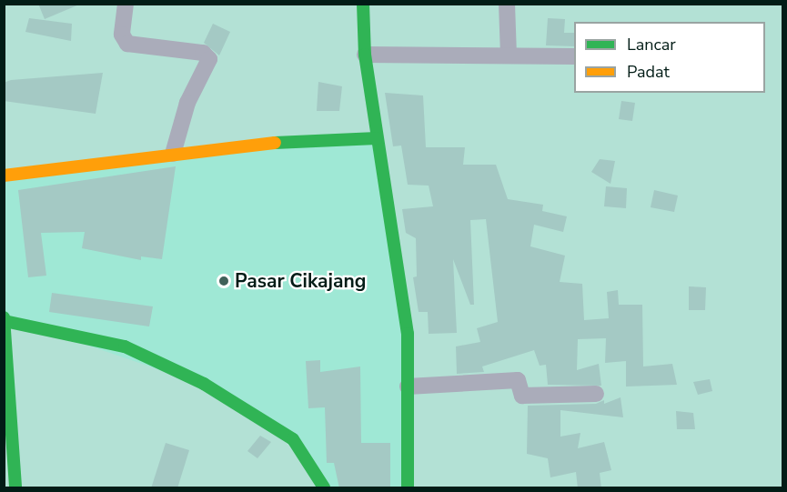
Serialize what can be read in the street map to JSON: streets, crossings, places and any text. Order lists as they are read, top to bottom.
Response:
{
  "places": ["Pasar Cikajang"],
  "legend": ["Lancar", "Padat"]
}
